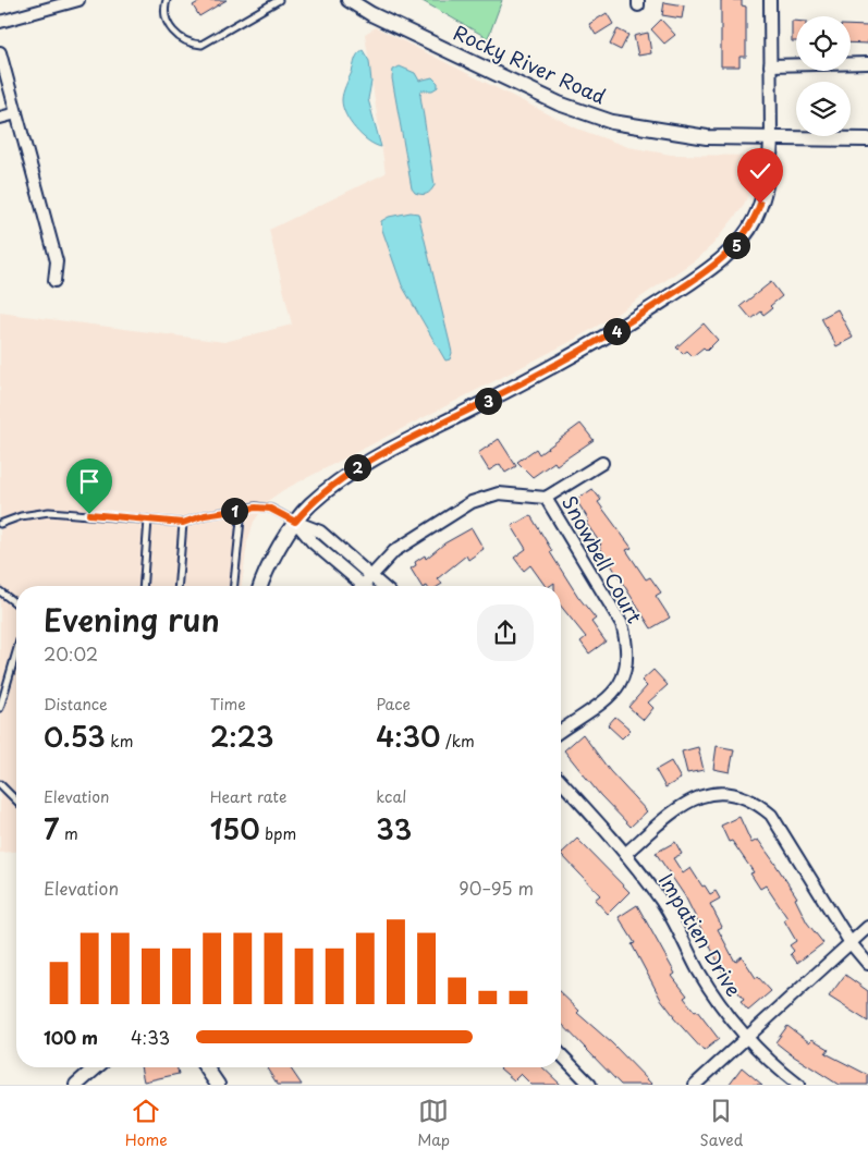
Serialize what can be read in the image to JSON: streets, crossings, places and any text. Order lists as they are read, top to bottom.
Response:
{
  "streets": {
    "street": ["Rocky River Road", "Snowbell Court", "Impatien Drive"]
  },
  "page": {
    "pins": [
      "5",
      "4",
      "3",
      "2",
      "1"
    ],
    "heading": ["Evening run", "20:02"],
    "stats": [
      ["Distance", "0.53 km"],
      ["Time", "2:23"],
      ["Pace", "4:30 /km"],
      ["Elevation", "7 m"],
      ["Heart rate", "150 bpm"],
      ["kcal", "33"]
    ],
    "chart": ["Elevation", "90–95 m"],
    "list": [
      {
        "name": "100 m",
        "note": "4:33"
      }
    ],
    "tabs": ["Home", "Map", "Saved"]
  }
}
